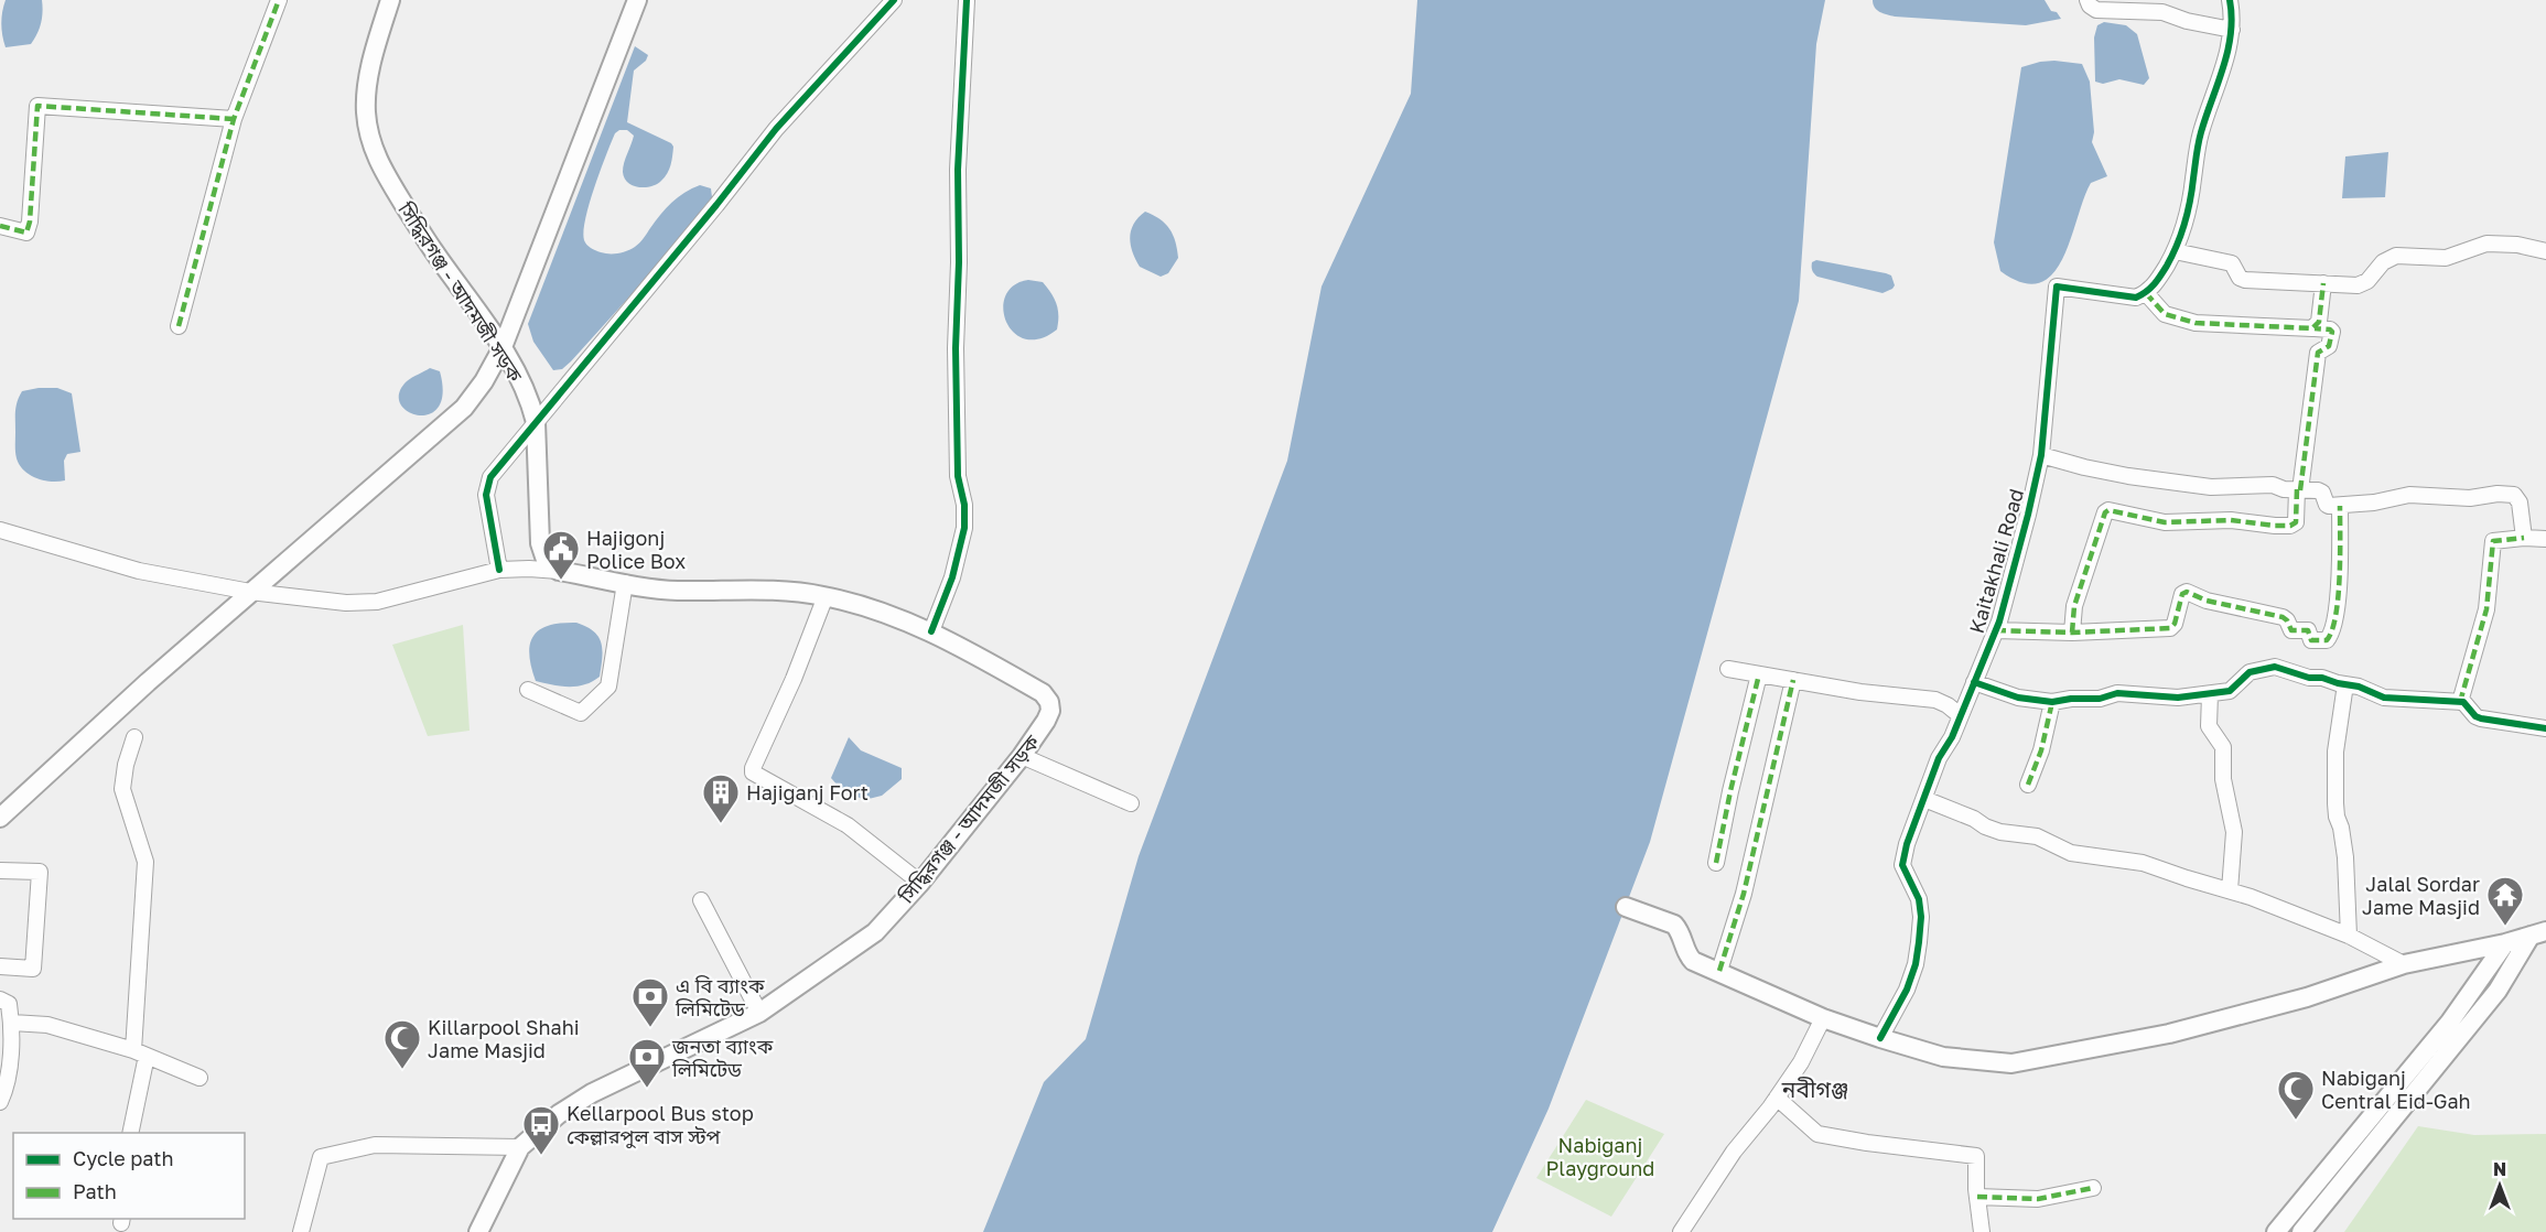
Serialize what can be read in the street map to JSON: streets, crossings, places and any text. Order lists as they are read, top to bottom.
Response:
{
  "streets": {
    "main road": ["সিদ্ধিরগঞ্জ - আদমজী সড়ক"],
    "street": ["Kaitakhali Road"]
  },
  "districts": ["নবীগঞ্জ"],
  "parks": ["Nabiganj Playground"],
  "places": {
    "public building": ["Hajigonj Police Box"],
    "building": ["Hajiganj Fort"],
    "temple": ["Jalal Sordar Jame Masjid"],
    "bank": ["এ বি ব্যাংক লিমিটেড", "জনতা ব্যাংক লিমিটেড"],
    "mosque": ["Killarpool Shahi Jame Masjid", "Nabiganj Central Eid-Gah"],
    "bus stop": ["Kellarpool Bus stop কেল্লারপুল বাস স্টপ"]
  },
  "legend": ["Cycle path", "Path"],
  "north": "top"
}
